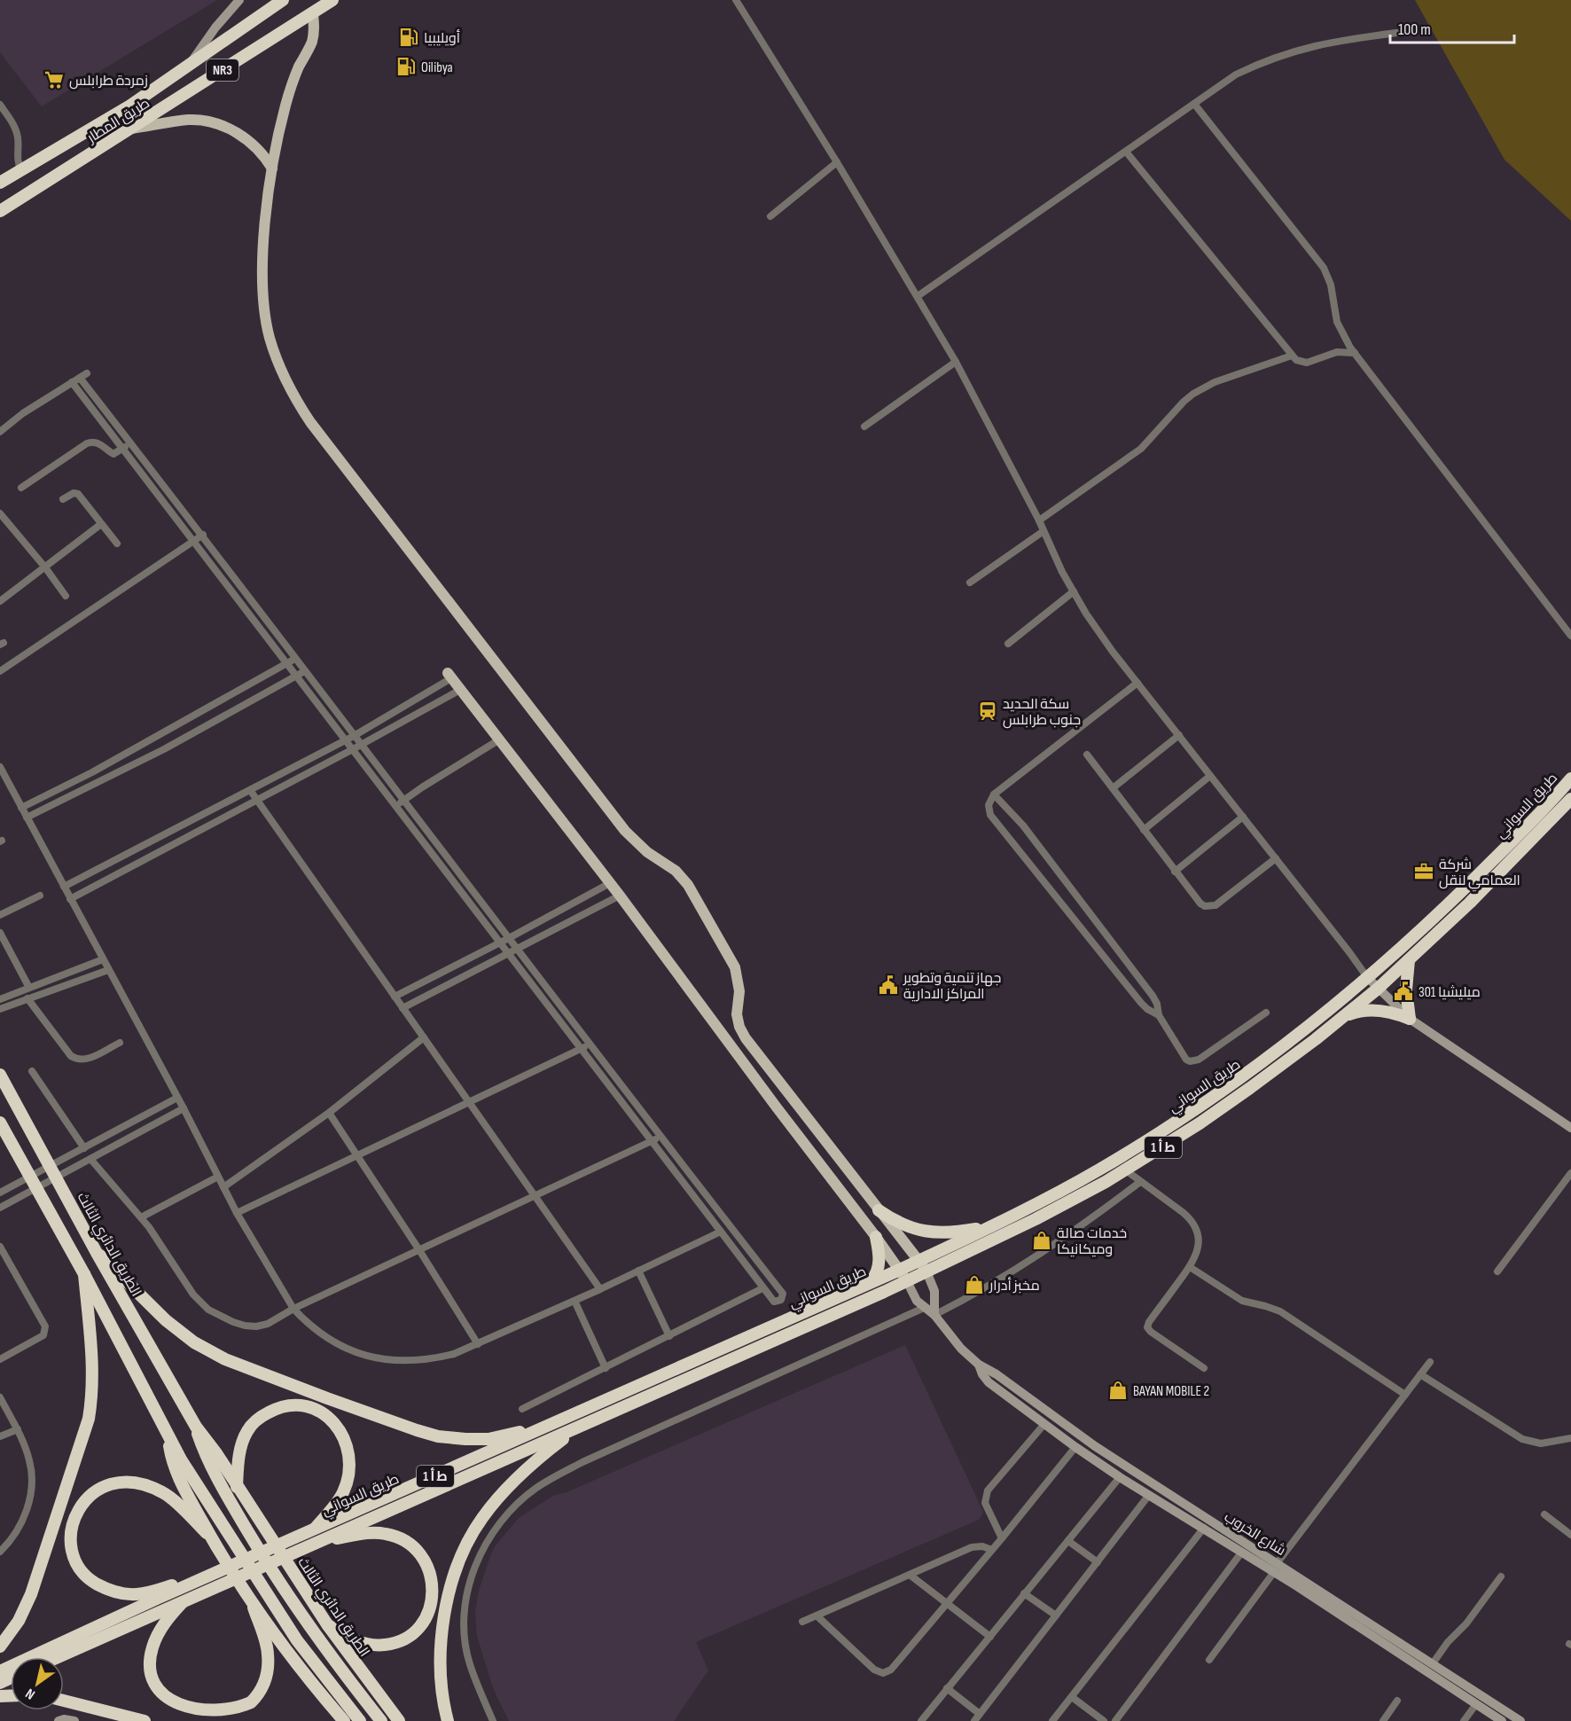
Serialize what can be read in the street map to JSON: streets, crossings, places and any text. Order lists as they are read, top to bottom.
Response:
{
  "streets": {
    "highway": [
      "NR3",
      "طريق المطار",
      "طريق السواني",
      "ط أ 1",
      "الطريق الدائري الثالث"
    ],
    "main road": ["شارع الخروب"]
  },
  "crossings": [
    ["طريق السواني", "شارع الخروب"]
  ],
  "places": {
    "fuel station": ["أويليبيا", "Oilibya"],
    "supermarket": ["زمردة طرابلس"],
    "station": ["سكة الحديد جنوب طرابلس"],
    "office": ["شركة العمامي لنقل"],
    "public building": ["جهاز تنمية وتطوير المراكز الادارية", "ميليشيا 301"],
    "shop": ["خدمات صالة وميكانيكا", "مخبز أدرار", "BAYAN MOBILE 2"]
  },
  "scale_bar": "100 m",
  "north": "bottom left"
}
